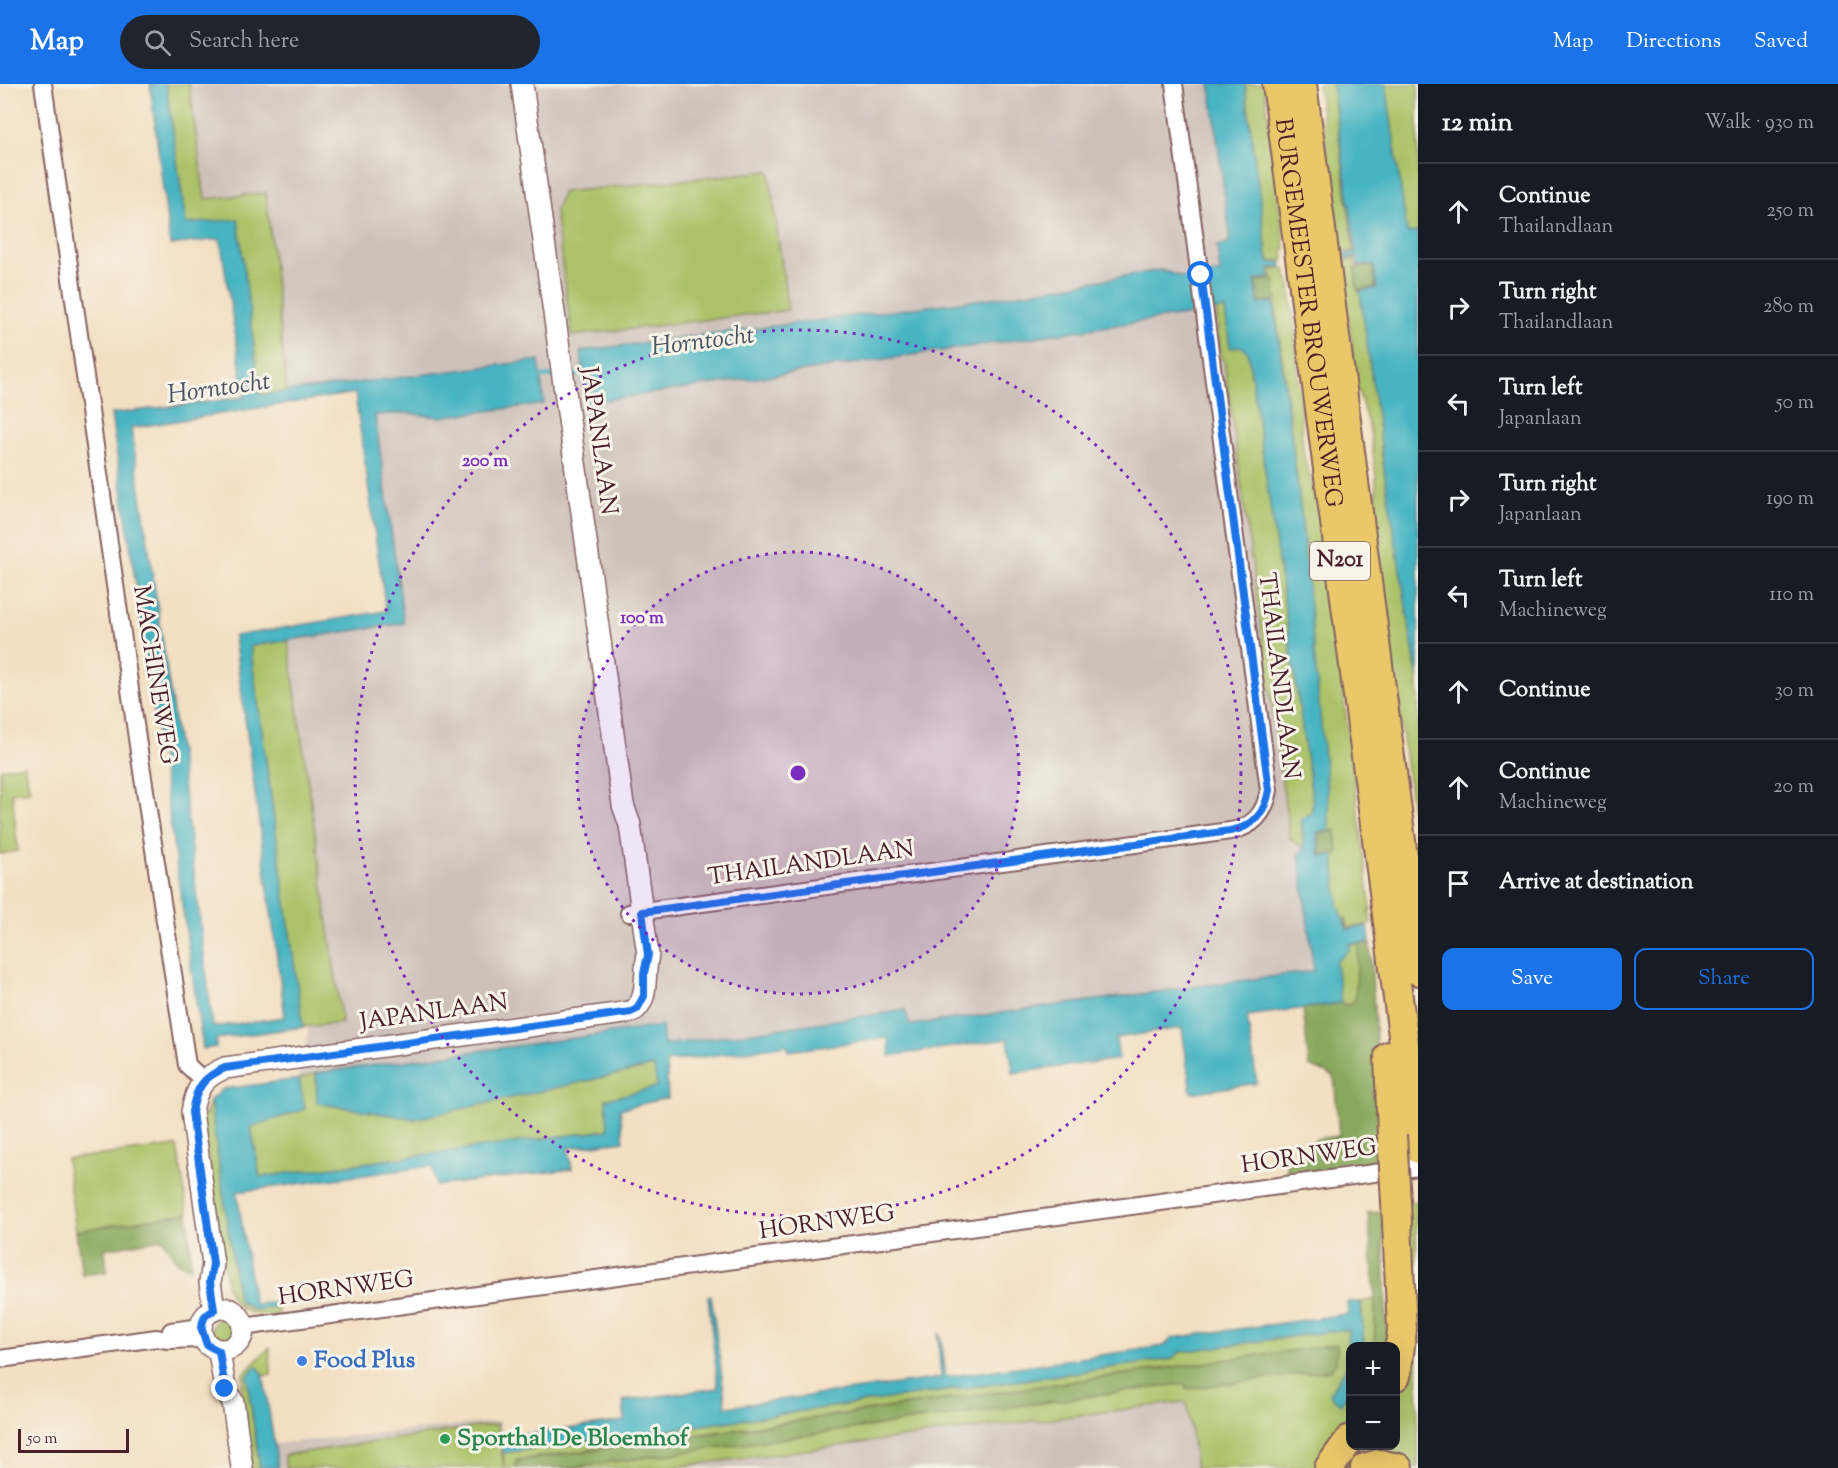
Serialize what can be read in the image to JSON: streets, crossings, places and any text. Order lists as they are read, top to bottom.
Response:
{
  "streets": {
    "highway": ["BURGEMEESTER BROUWERWEG", "N201"],
    "street": [
      "JAPANLAAN",
      "MACHINEWEG",
      "THAILANDLAAN",
      "HORNWEG"
    ]
  },
  "crossings": [
    ["BURGEMEESTER BROUWERWEG", "N201"],
    ["JAPANLAAN", "MACHINEWEG"],
    ["JAPANLAAN", "THAILANDLAAN"]
  ],
  "water": ["Horntocht"],
  "places": ["Food Plus", "Sporthal De Bloemhof"],
  "scale_bar": "50 m",
  "page": {
    "header": "Map",
    "search": "Search here",
    "nav": ["Map", "Directions", "Saved"],
    "heading": ["12 min", "Walk · 930 m"],
    "list": [
      ["Continue", "Thailandlaan", "250 m"],
      ["Turn right", "Thailandlaan", "280 m"],
      ["Turn left", "Japanlaan", "50 m"],
      ["Turn right", "Japanlaan", "190 m"],
      ["Turn left", "Machineweg", "110 m"],
      ["Continue", "30 m"],
      ["Continue", "Machineweg", "20 m"],
      "Arrive at destination"
    ],
    "buttons": ["Save", "Share"],
    "map_buttons": ["+", "−"],
    "scale": "50 m"
  },
  "rings": ["200 m", "100 m"]
}
